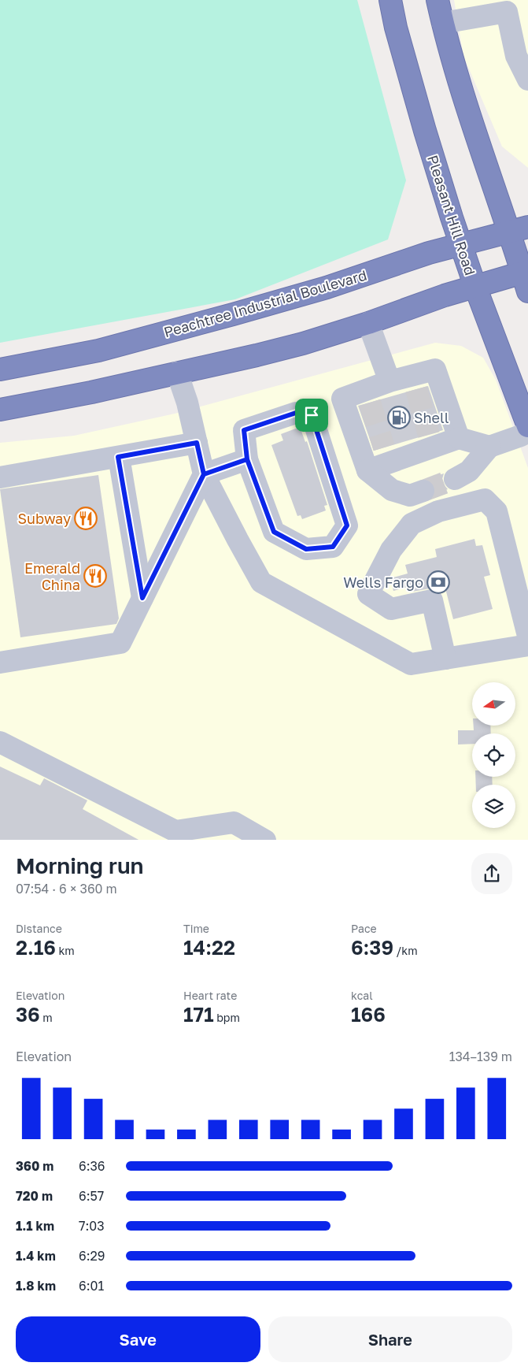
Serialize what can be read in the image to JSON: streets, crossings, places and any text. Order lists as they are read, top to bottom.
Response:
{
  "streets": {
    "highway": ["Pleasant Hill Road", "Peachtree Industrial Boulevard"]
  },
  "crossings": [
    ["Pleasant Hill Road", "Peachtree Industrial Boulevard"]
  ],
  "places": {
    "fuel station": ["Shell"],
    "restaurant": ["Subway", "Emerald China"],
    "bank": ["Wells Fargo"]
  },
  "north": "left",
  "page": {
    "heading": ["Morning run", "07:54 · 6 × 360 m"],
    "stats": [
      ["Distance", "2.16 km"],
      ["Time", "14:22"],
      ["Pace", "6:39 /km"],
      ["Elevation", "36 m"],
      ["Heart rate", "171 bpm"],
      ["kcal", "166"]
    ],
    "chart": ["Elevation", "134–139 m"],
    "list": [
      {
        "name": "360 m",
        "note": "6:36"
      },
      {
        "name": "720 m",
        "note": "6:57"
      },
      {
        "name": "1.1 km",
        "note": "7:03"
      },
      {
        "name": "1.4 km",
        "note": "6:29"
      },
      {
        "name": "1.8 km",
        "note": "6:01"
      }
    ],
    "buttons": ["Save", "Share"]
  }
}
